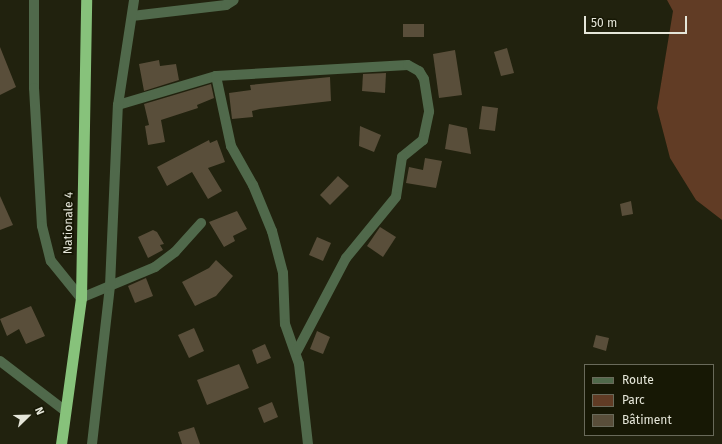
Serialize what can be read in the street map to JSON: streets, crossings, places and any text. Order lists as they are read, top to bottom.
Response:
{
  "streets": {
    "highway": ["Nationale 4"]
  },
  "legend": ["Route", "Parc", "Bâtiment"],
  "scale_bar": "50 m",
  "north": "top right"
}
